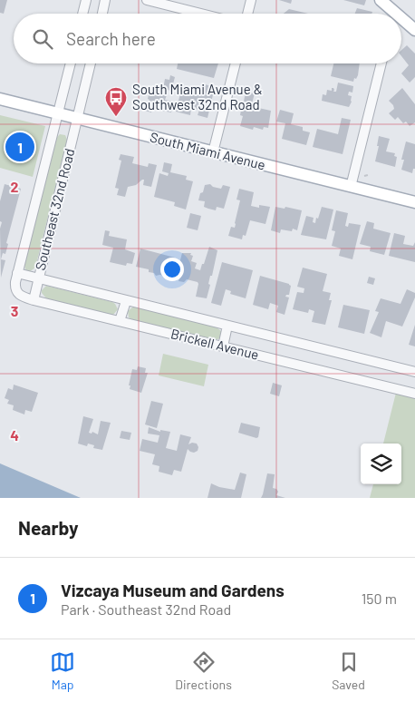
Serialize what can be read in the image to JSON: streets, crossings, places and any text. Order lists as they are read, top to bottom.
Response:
{
  "streets": {
    "main road": ["South Miami Avenue"],
    "street": ["Southeast 32nd Road", "Brickell Avenue"]
  },
  "crossings": [
    ["South Miami Avenue", "Southeast 32nd Road"],
    ["Southeast 32nd Road", "Brickell Avenue"]
  ],
  "places": {
    "bus stop": ["South Miami Avenue & Southwest 32nd Road"]
  },
  "page": {
    "search": "Search here",
    "pins": "1",
    "heading": "Nearby",
    "list": [
      {
        "mark": "1",
        "name": "Vizcaya Museum and Gardens",
        "note": "Park · Southeast 32nd Road",
        "value": "150 m"
      }
    ],
    "nav": ["Map", "Directions", "Saved"]
  },
  "grid": {
    "rows": ["2", "3", "4"]
  }
}
